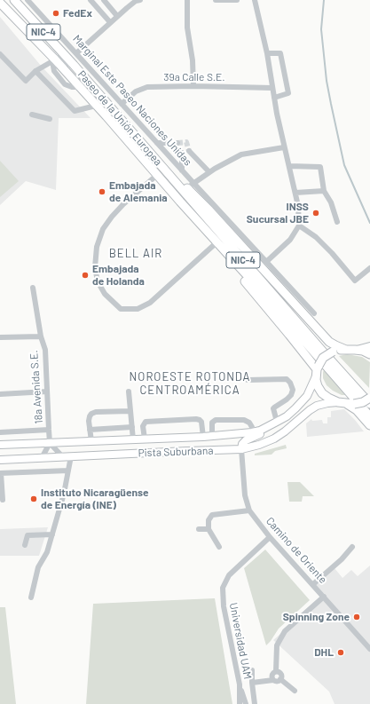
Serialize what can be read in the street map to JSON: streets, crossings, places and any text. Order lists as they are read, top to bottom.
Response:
{
  "streets": {
    "highway": ["NIC-4", "Paseo de la Unión Europea"],
    "main road": ["Pista Suburbana"],
    "street": [
      "39a Calle S.E.",
      "Marginal Este Paseo Naciones Unidas",
      "18a Avenida S.E.",
      "Camino de Oriente",
      "Universidad UAM"
    ]
  },
  "crossings": [
    ["NIC-4", "Paseo de la Unión Europea"],
    ["39a Calle S.E.", "Marginal Este Paseo Naciones Unidas"],
    ["Paseo de la Unión Europea", "Pista Suburbana"],
    ["18a Avenida S.E.", "Pista Suburbana"],
    ["Pista Suburbana", "Camino de Oriente"],
    ["Camino de Oriente", "Universidad UAM"]
  ],
  "districts": ["BELL AIR", "NOROESTE ROTONDA CENTROAMÉRICA"],
  "places": [
    "FedEx",
    "Embajada de Alemania",
    "INSS Sucursal JBE",
    "Embajada de Holanda",
    "Instituto Nicaragüense de Energía (INE)",
    "Spinning Zone",
    "DHL"
  ]
}
